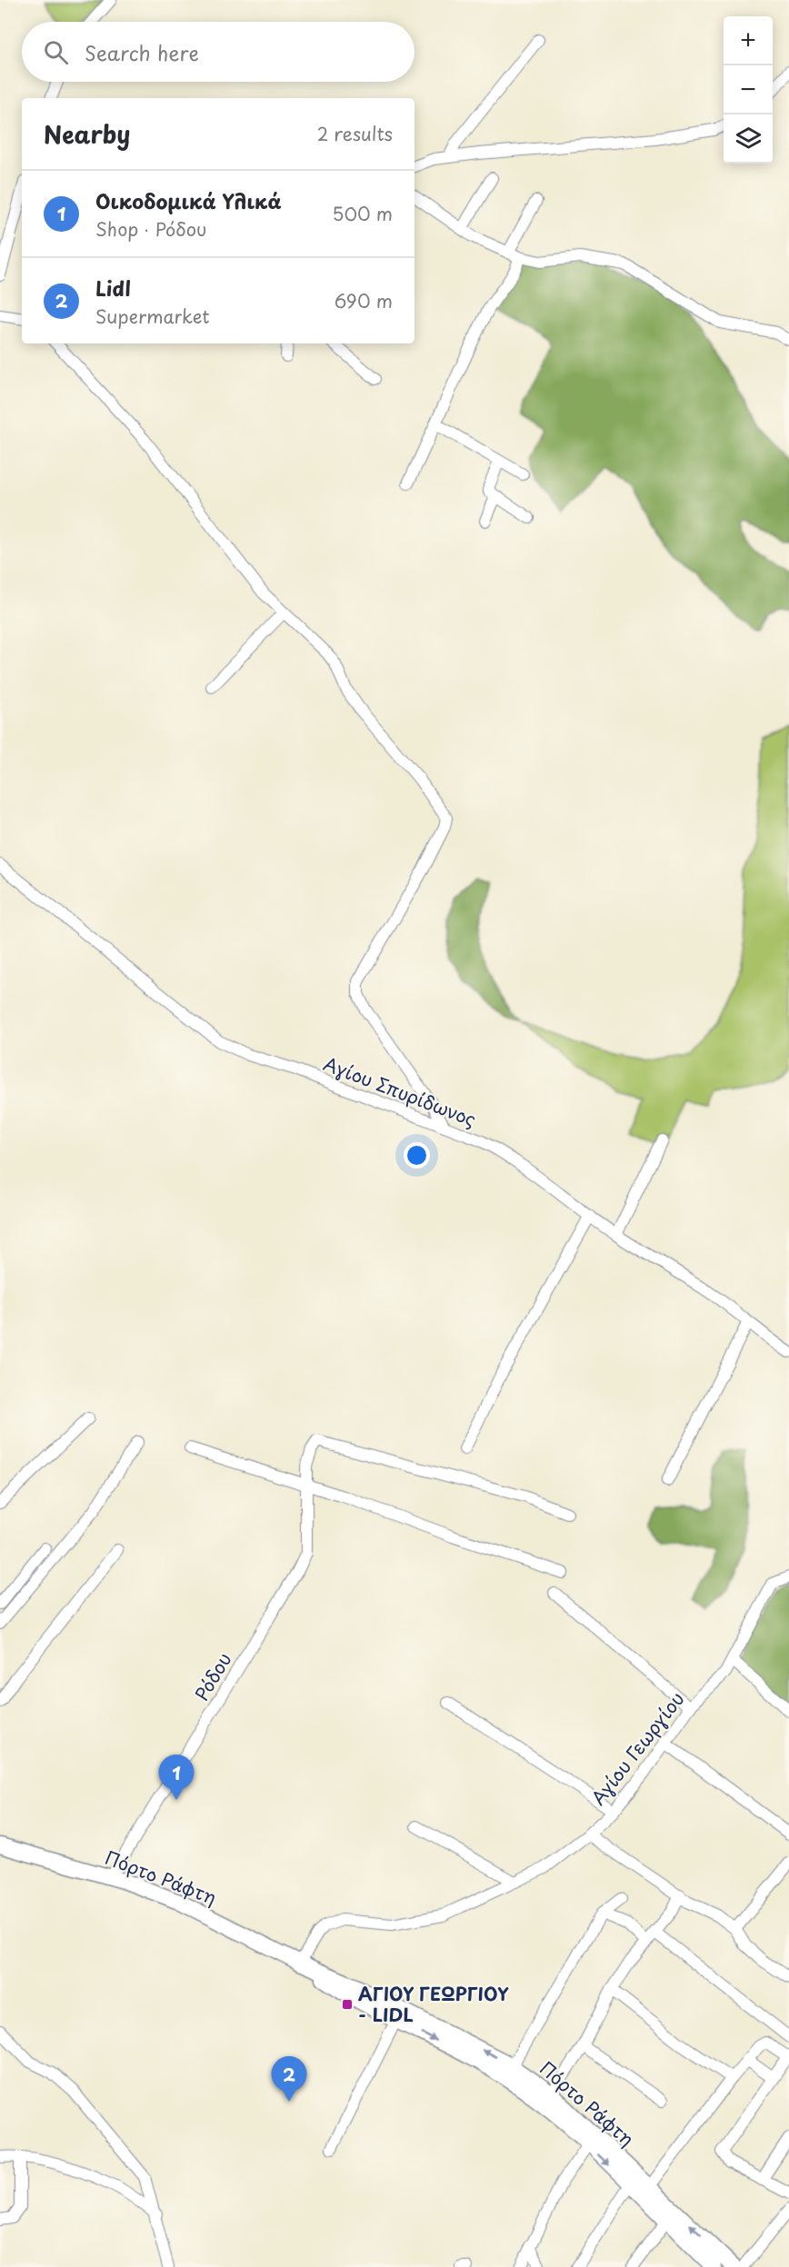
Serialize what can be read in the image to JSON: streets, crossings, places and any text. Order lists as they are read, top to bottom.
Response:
{
  "streets": {
    "main road": ["Πόρτο Ράφτη"],
    "street": ["Αγίου Σπυρίδωνος", "Ρόδου", "Αγίου Γεωργίου"]
  },
  "crossings": [
    ["Ρόδου", "Πόρτο Ράφτη"],
    ["Αγίου Γεωργίου", "Πόρτο Ράφτη"]
  ],
  "places": {
    "transit": ["ΑΓΙΟΥ ΓΕΩΡΓΙΟΥ - LIDL"]
  },
  "page": {
    "map_buttons": ["+", "−"],
    "search": "Search here",
    "heading": ["Nearby", "2 results"],
    "list": [
      {
        "mark": "1",
        "name": "Οικοδομικά Υλικά",
        "note": "Shop · Ρόδου",
        "value": "500 m"
      },
      {
        "mark": "2",
        "name": "Lidl",
        "note": "Supermarket",
        "value": "690 m"
      }
    ],
    "pins": ["1", "2"]
  }
}
